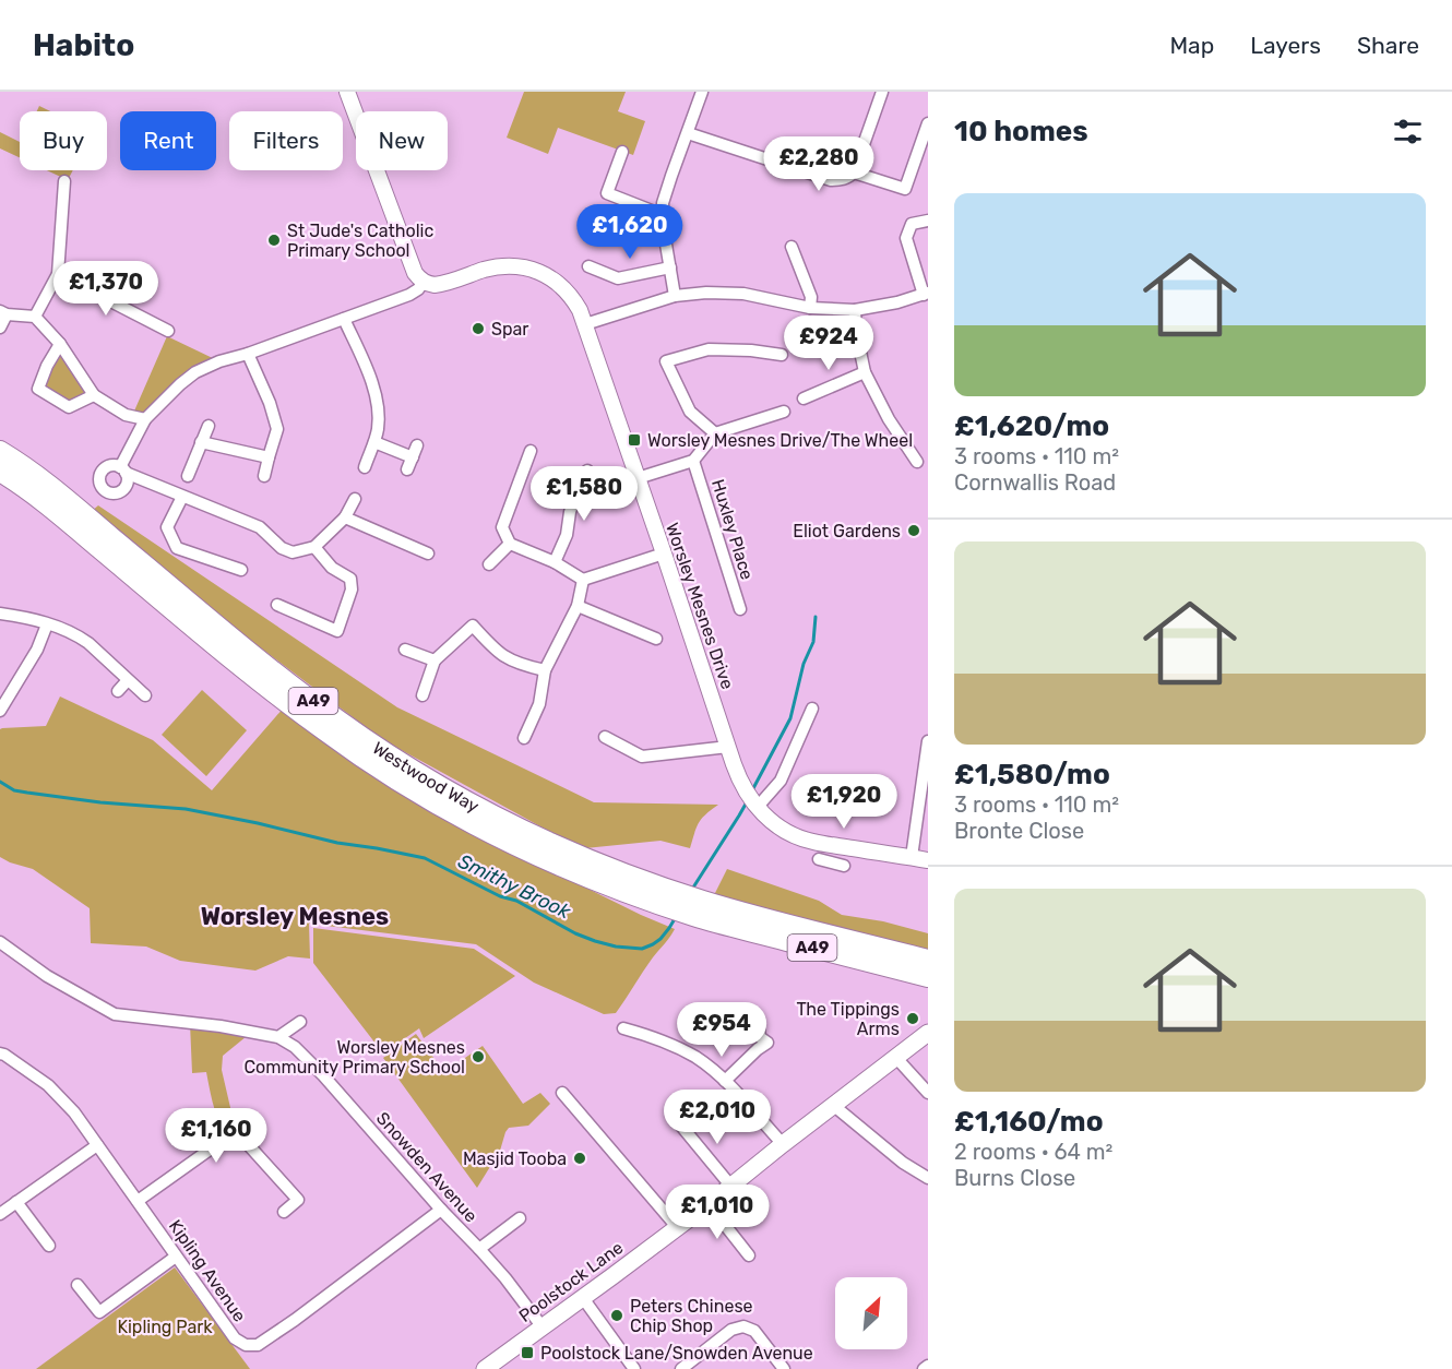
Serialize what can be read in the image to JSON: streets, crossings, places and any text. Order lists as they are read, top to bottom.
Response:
{
  "streets": {
    "highway": ["A49", "Westwood Way"],
    "main road": ["Poolstock Lane"],
    "street": [
      "Huxley Place",
      "Worsley Mesnes Drive",
      "Snowden Avenue",
      "Kipling Avenue"
    ]
  },
  "crossings": [
    ["Snowden Avenue", "Kipling Avenue"],
    ["Snowden Avenue", "Poolstock Lane"]
  ],
  "districts": ["Worsley Mesnes"],
  "water": ["Smithy Brook"],
  "parks": ["Kipling Park"],
  "places": {
    "other": [
      "St Jude's Catholic Primary School",
      "Spar",
      "Eliot Gardens",
      "The Tippings Arms",
      "Worsley Mesnes Community Primary School",
      "Masjid Tooba",
      "Peters Chinese Chip Shop"
    ],
    "transit": ["Worsley Mesnes Drive/The Wheel", "Poolstock Lane/Snowden Avenue"]
  },
  "north": "top right",
  "page": {
    "header": "Habito",
    "nav": ["Map", "Layers", "Share"],
    "heading": "10 homes",
    "chip": [
      "Buy",
      "Rent",
      "Filters",
      "New"
    ],
    "price": [
      "£2,280",
      "£1,620",
      "£1,370",
      "£924",
      "£1,580",
      "£1,920",
      "£954",
      "£2,010",
      "£1,160",
      "£1,010"
    ],
    "list": [
      {
        "name": "£1,620/mo",
        "note": "3 rooms · 110 m² · Cornwallis Road"
      },
      {
        "name": "£1,580/mo",
        "note": "3 rooms · 110 m² · Bronte Close"
      },
      {
        "name": "£1,160/mo",
        "note": "2 rooms · 64 m² · Burns Close"
      }
    ]
  }
}
